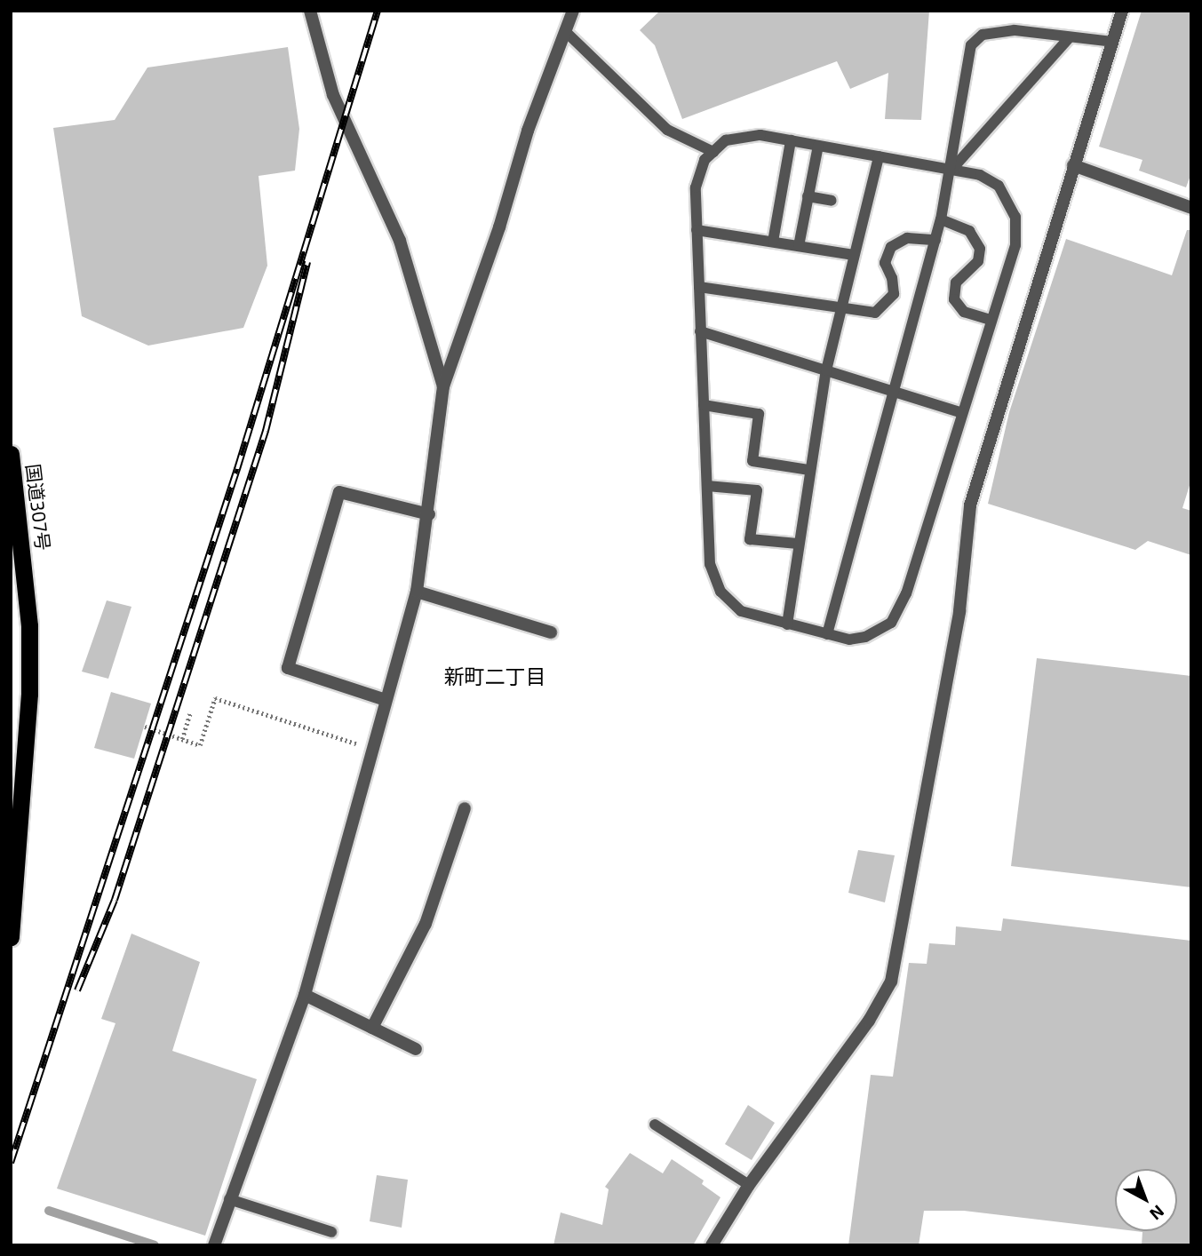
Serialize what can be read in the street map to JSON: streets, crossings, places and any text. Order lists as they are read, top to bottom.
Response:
{
  "streets": {
    "highway": ["国道307号"]
  },
  "districts": ["新町二丁目"],
  "north": "bottom right"
}
